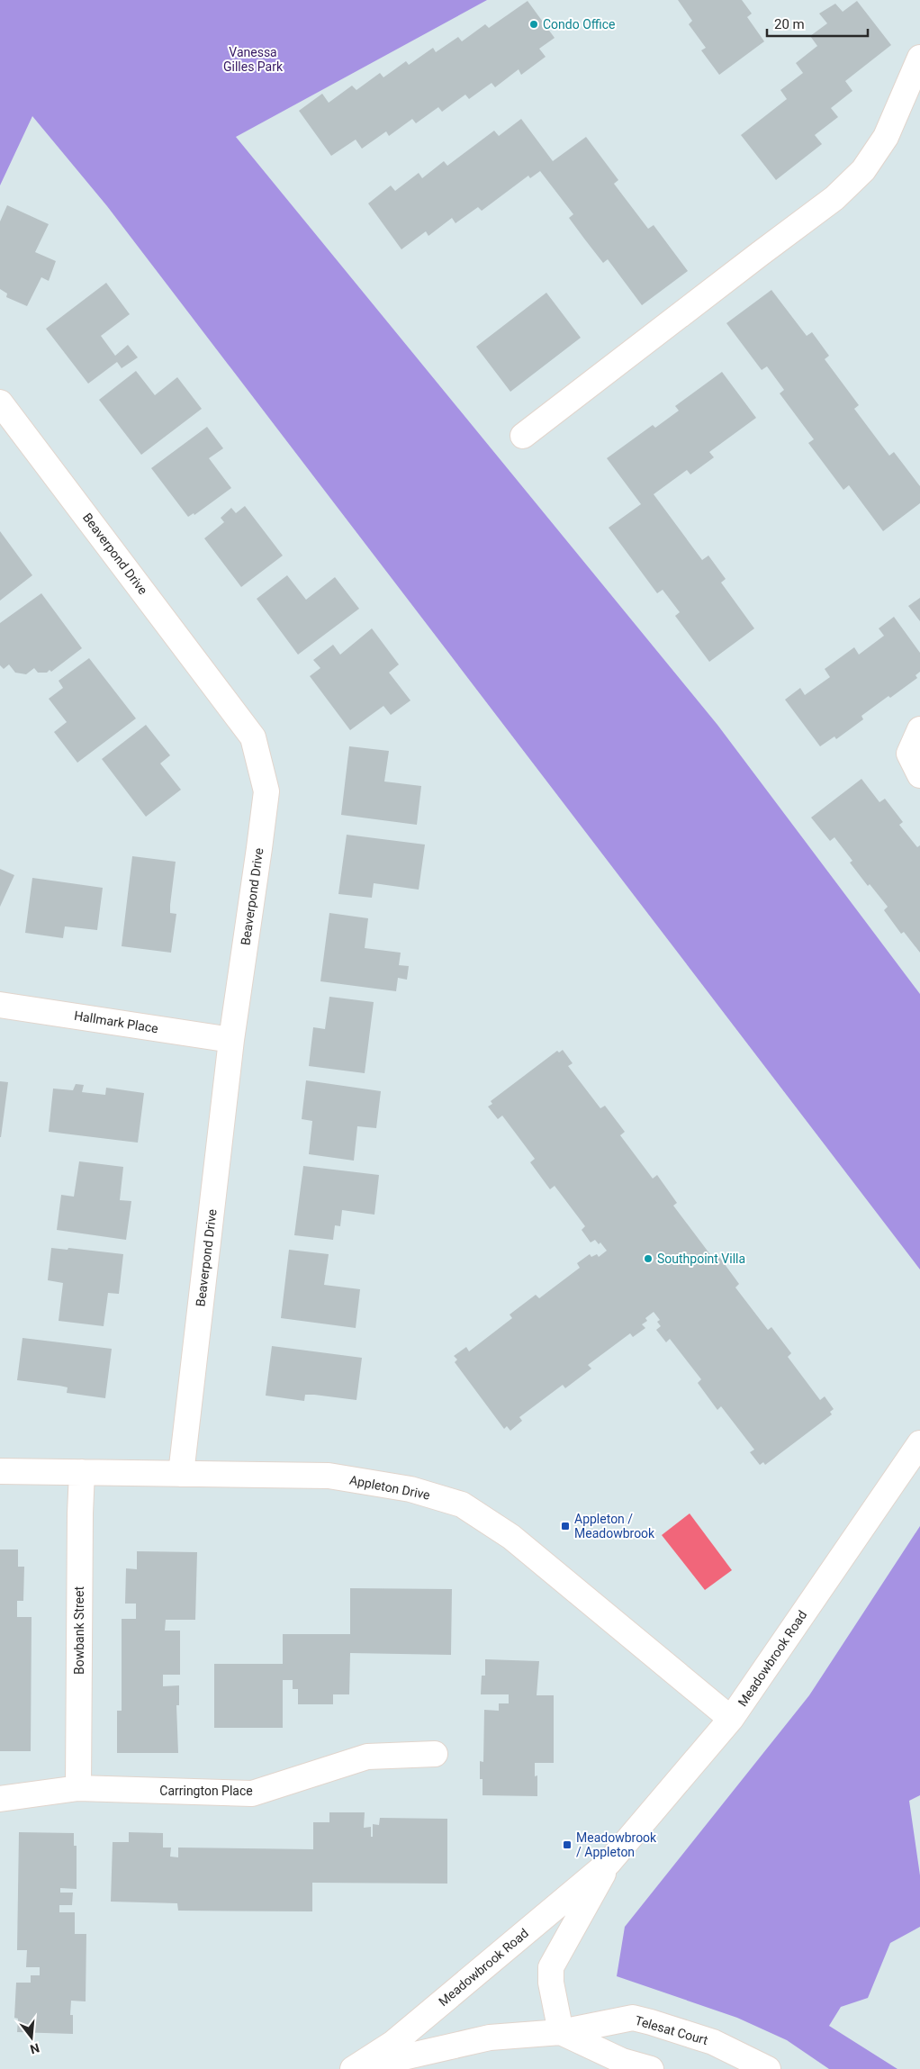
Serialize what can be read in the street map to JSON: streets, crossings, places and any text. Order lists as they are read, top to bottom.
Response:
{
  "streets": {
    "street": [
      "Beaverpond Drive",
      "Hallmark Place",
      "Appleton Drive",
      "Bowbank Street",
      "Meadowbrook Road",
      "Carrington Place",
      "Telesat Court"
    ]
  },
  "crossings": [
    ["Beaverpond Drive", "Hallmark Place"],
    ["Beaverpond Drive", "Appleton Drive"],
    ["Appleton Drive", "Bowbank Street"],
    ["Appleton Drive", "Meadowbrook Road"],
    ["Bowbank Street", "Carrington Place"],
    ["Meadowbrook Road", "Telesat Court"]
  ],
  "parks": ["Vanessa Gilles Park"],
  "places": {
    "other": ["Condo Office", "Southpoint Villa"],
    "transit": ["Appleton / Meadowbrook", "Meadowbrook / Appleton"]
  },
  "scale_bar": "20 m",
  "north": "bottom"
}
